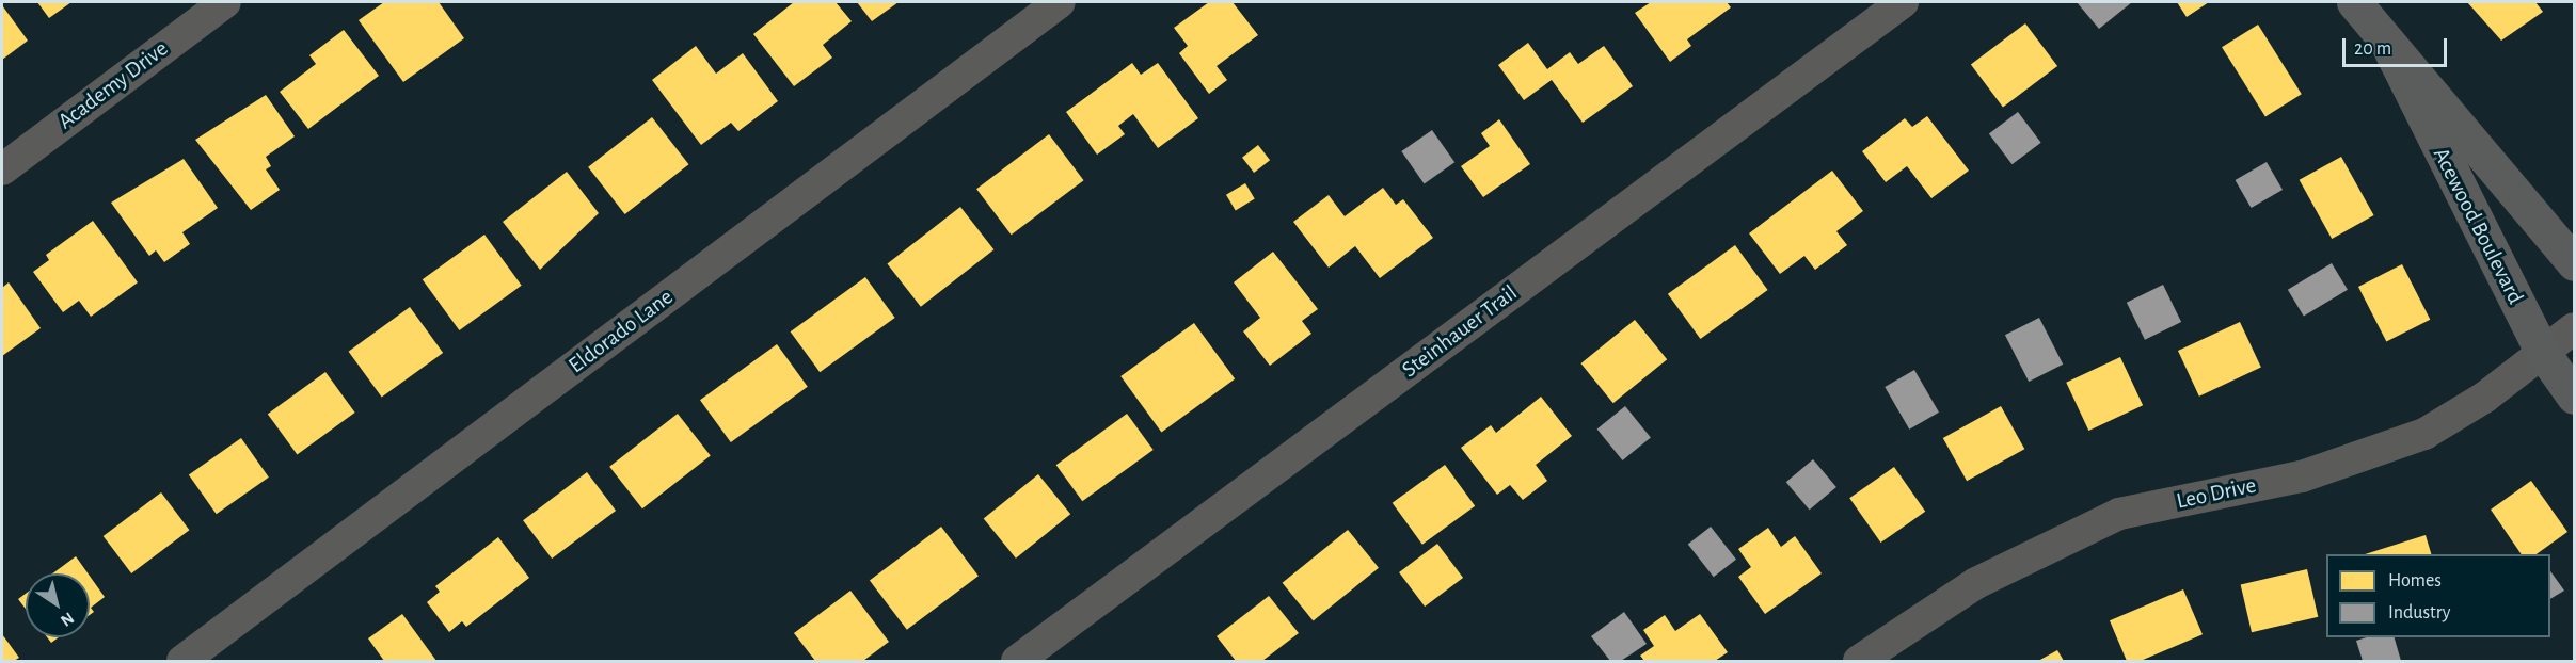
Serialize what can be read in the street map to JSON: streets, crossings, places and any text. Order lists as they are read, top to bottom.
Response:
{
  "streets": {
    "street": [
      "Academy Drive",
      "Acewood Boulevard",
      "Eldorado Lane",
      "Steinhauer Trail",
      "Leo Drive"
    ]
  },
  "crossings": [
    ["Acewood Boulevard", "Leo Drive"]
  ],
  "legend": ["Homes", "Industry"],
  "scale_bar": "20 m",
  "north": "bottom right"
}
